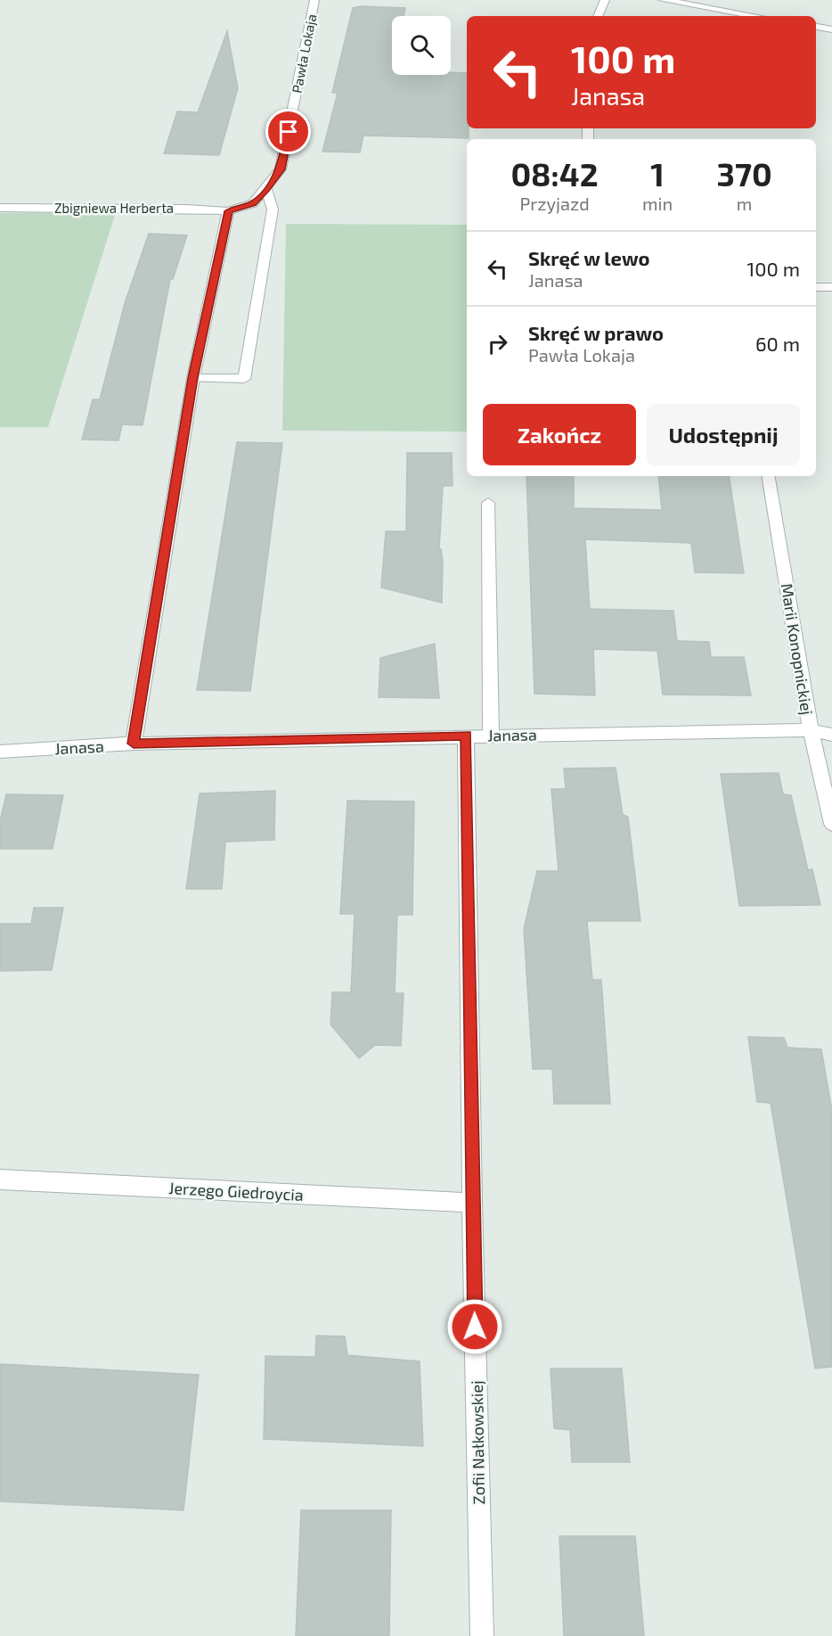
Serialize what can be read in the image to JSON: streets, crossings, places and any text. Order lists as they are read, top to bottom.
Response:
{
  "streets": {
    "street": [
      "Pawła Lokaja",
      "Zbigniewa Herberta",
      "Marii Konopnickiej",
      "Janasa",
      "Jerzego Giedroycia",
      "Zofii Nałkowskiej"
    ]
  },
  "crossings": [
    ["Pawła Lokaja", "Zbigniewa Herberta"],
    ["Marii Konopnickiej", "Janasa"],
    ["Janasa", "Zofii Nałkowskiej"],
    ["Jerzego Giedroycia", "Zofii Nałkowskiej"]
  ],
  "page": {
    "turn": ["100 m", "Janasa"],
    "eta": [
      "08:42",
      "Przyjazd",
      "1",
      "min",
      "370",
      "m"
    ],
    "list": [
      {
        "name": "Skręć w lewo",
        "note": "Janasa",
        "value": "100 m"
      },
      {
        "name": "Skręć w prawo",
        "note": "Pawła Lokaja",
        "value": "60 m"
      }
    ],
    "buttons": ["Zakończ", "Udostępnij"]
  }
}
